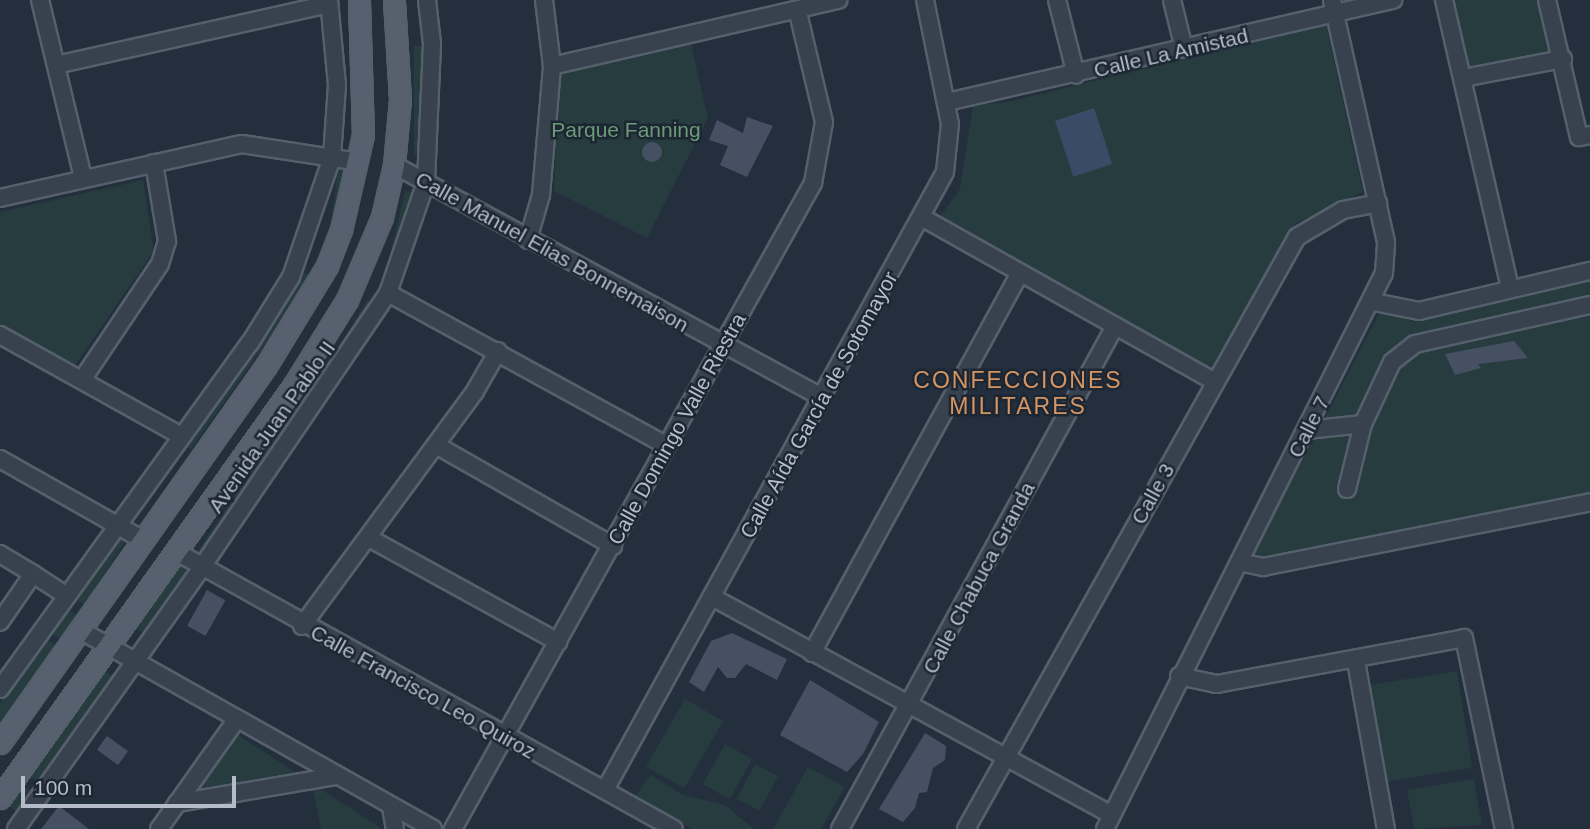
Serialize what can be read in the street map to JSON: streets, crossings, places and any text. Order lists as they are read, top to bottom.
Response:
{
  "streets": {
    "main road": ["Avenida Juan Pablo II"],
    "street": [
      "Calle La Amistad",
      "Calle Manuel Elias Bonnemaison",
      "Calle Aída García de Sotomayor",
      "Calle 7",
      "Calle Domingo Valle Riestra",
      "Calle 3",
      "Calle Chabuca Granda",
      "Calle Francisco Leo Quiroz"
    ]
  },
  "crossings": [
    ["Calle La Amistad", "Calle Aída García de Sotomayor"],
    ["Calle La Amistad", "Calle 7"],
    ["Calle Manuel Elias Bonnemaison", "Calle Aída García de Sotomayor"],
    ["Calle Manuel Elias Bonnemaison", "Avenida Juan Pablo II"],
    ["Calle Manuel Elias Bonnemaison", "Calle Domingo Valle Riestra"],
    ["Calle Aída García de Sotomayor", "Calle Francisco Leo Quiroz"],
    ["Avenida Juan Pablo II", "Calle Francisco Leo Quiroz"],
    ["Calle 7", "Calle 3"],
    ["Calle Domingo Valle Riestra", "Calle Francisco Leo Quiroz"]
  ],
  "districts": ["CONFECCIONES MILITARES"],
  "parks": ["Parque Fanning"],
  "scale_bar": "100 m"
}
